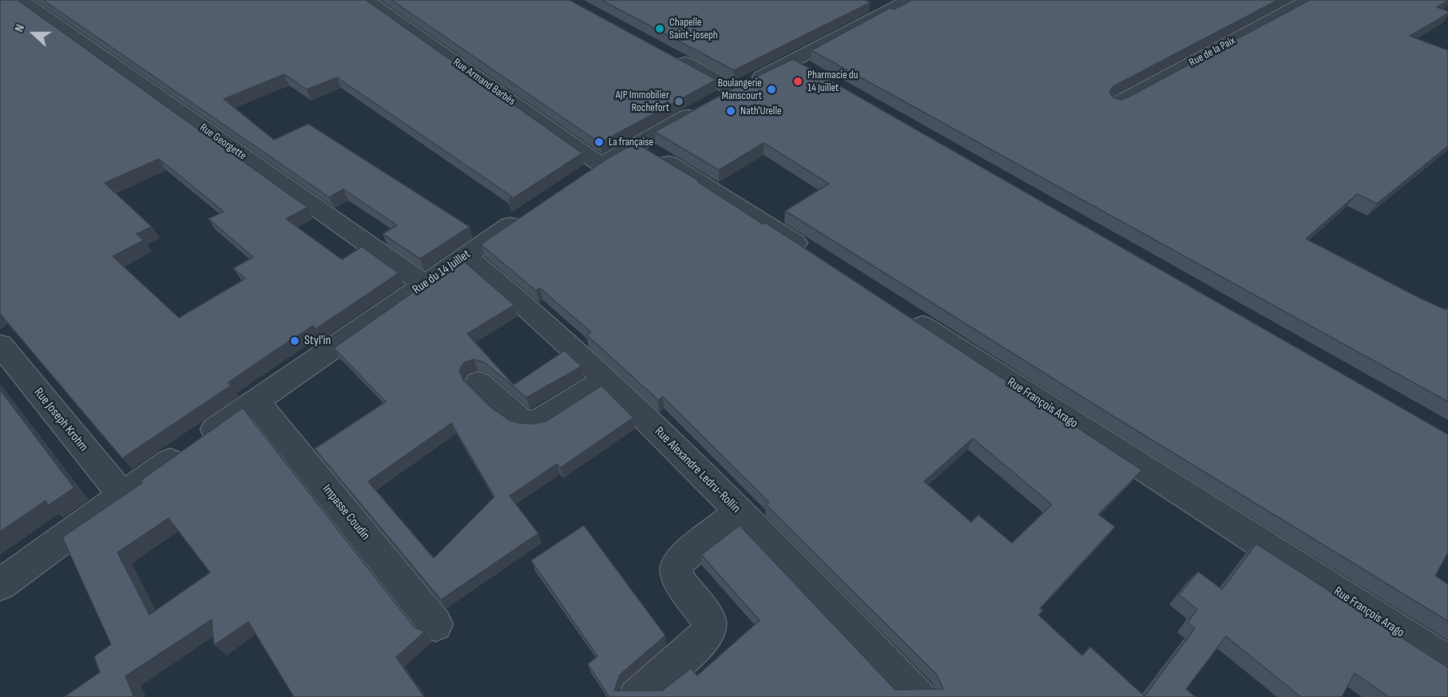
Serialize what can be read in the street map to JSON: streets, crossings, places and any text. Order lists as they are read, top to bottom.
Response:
{
  "streets": {
    "street": [
      "Rue de la Paix",
      "Rue Armand Barbès",
      "Rue Georgette",
      "Rue du 14 Juillet",
      "Rue François Arago",
      "Rue Joseph Krohm",
      "Rue Alexandre Ledru-Rollin",
      "Impasse Coudin"
    ]
  },
  "crossings": [
    ["Rue Georgette", "Rue du 14 Juillet"],
    ["Rue du 14 Juillet", "Rue Joseph Krohm"],
    ["Rue du 14 Juillet", "Rue Alexandre Ledru-Rollin"],
    ["Rue du 14 Juillet", "Impasse Coudin"]
  ],
  "places": [
    "Chapelle Saint-Joseph",
    "Pharmacie du 14 Juillet",
    "Boulangerie Manscourt",
    "AJP Immobilier Rochefort",
    "Nath'Urelle",
    "La française",
    "Styl'in"
  ],
  "north": "left"
}
